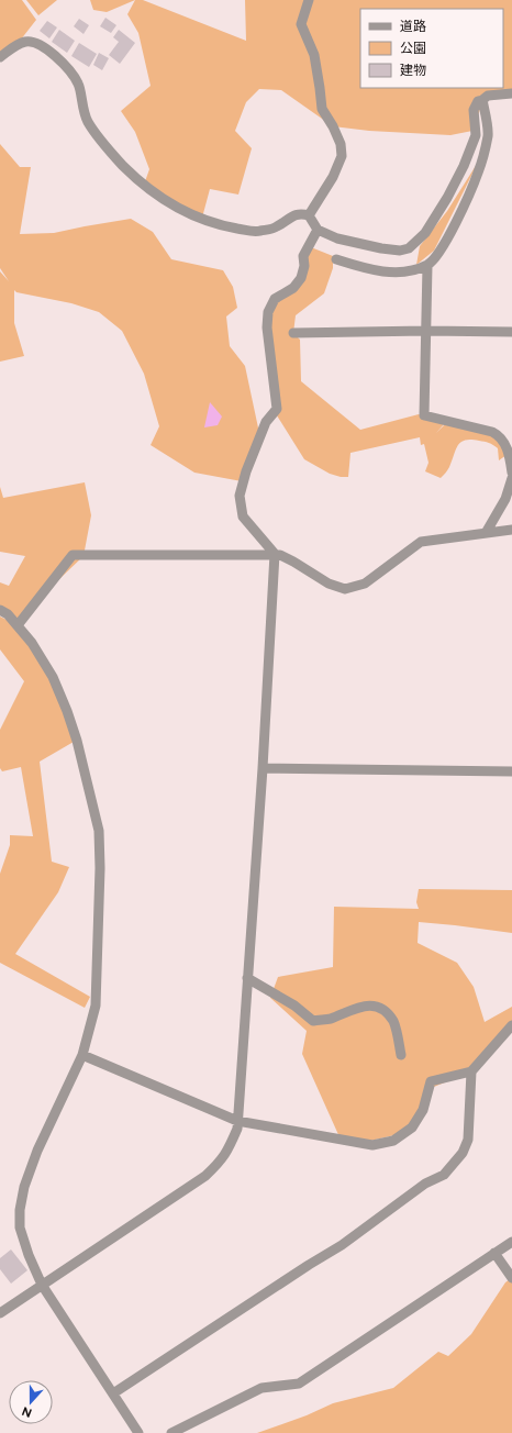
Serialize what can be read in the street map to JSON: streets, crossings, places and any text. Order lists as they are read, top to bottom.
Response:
{
  "legend": ["道路", "公園", "建物"],
  "north": "bottom"
}
